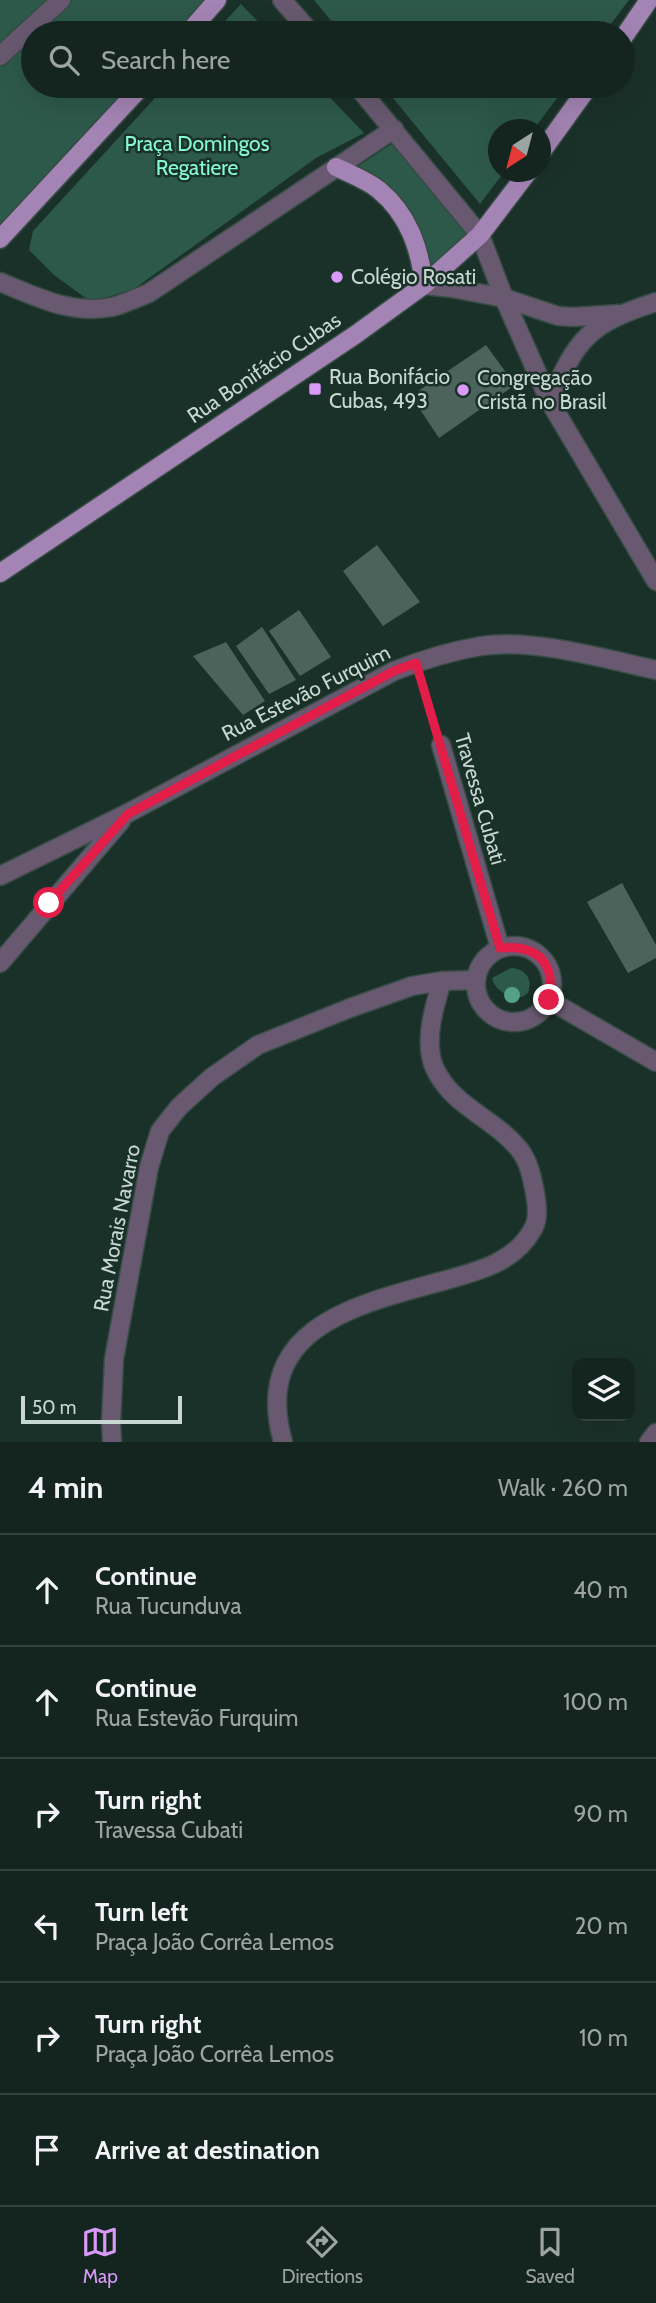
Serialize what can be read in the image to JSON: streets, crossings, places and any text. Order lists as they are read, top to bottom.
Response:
{
  "streets": {
    "main road": ["Rua Bonifácio Cubas"],
    "street": ["Rua Estevão Furquim", "Travessa Cubati", "Rua Morais Navarro"]
  },
  "crossings": [
    ["Rua Estevão Furquim", "Travessa Cubati"],
    ["Travessa Cubati", "Rua Morais Navarro"]
  ],
  "parks": ["Praça Domingos Regatiere"],
  "places": {
    "other": ["Colégio Rosati", "Congregação Cristã no Brasil"],
    "transit": ["Rua Bonifácio Cubas, 493"]
  },
  "scale_bar": "50 m",
  "north": "bottom left",
  "page": {
    "search": "Search here",
    "scale": "50 m",
    "heading": ["4 min", "Walk · 260 m"],
    "list": [
      ["Continue", "Rua Tucunduva", "40 m"],
      ["Continue", "Rua Estevão Furquim", "100 m"],
      ["Turn right", "Travessa Cubati", "90 m"],
      ["Turn left", "Praça João Corrêa Lemos", "20 m"],
      ["Turn right", "Praça João Corrêa Lemos", "10 m"],
      "Arrive at destination"
    ],
    "nav": ["Map", "Directions", "Saved"]
  }
}
